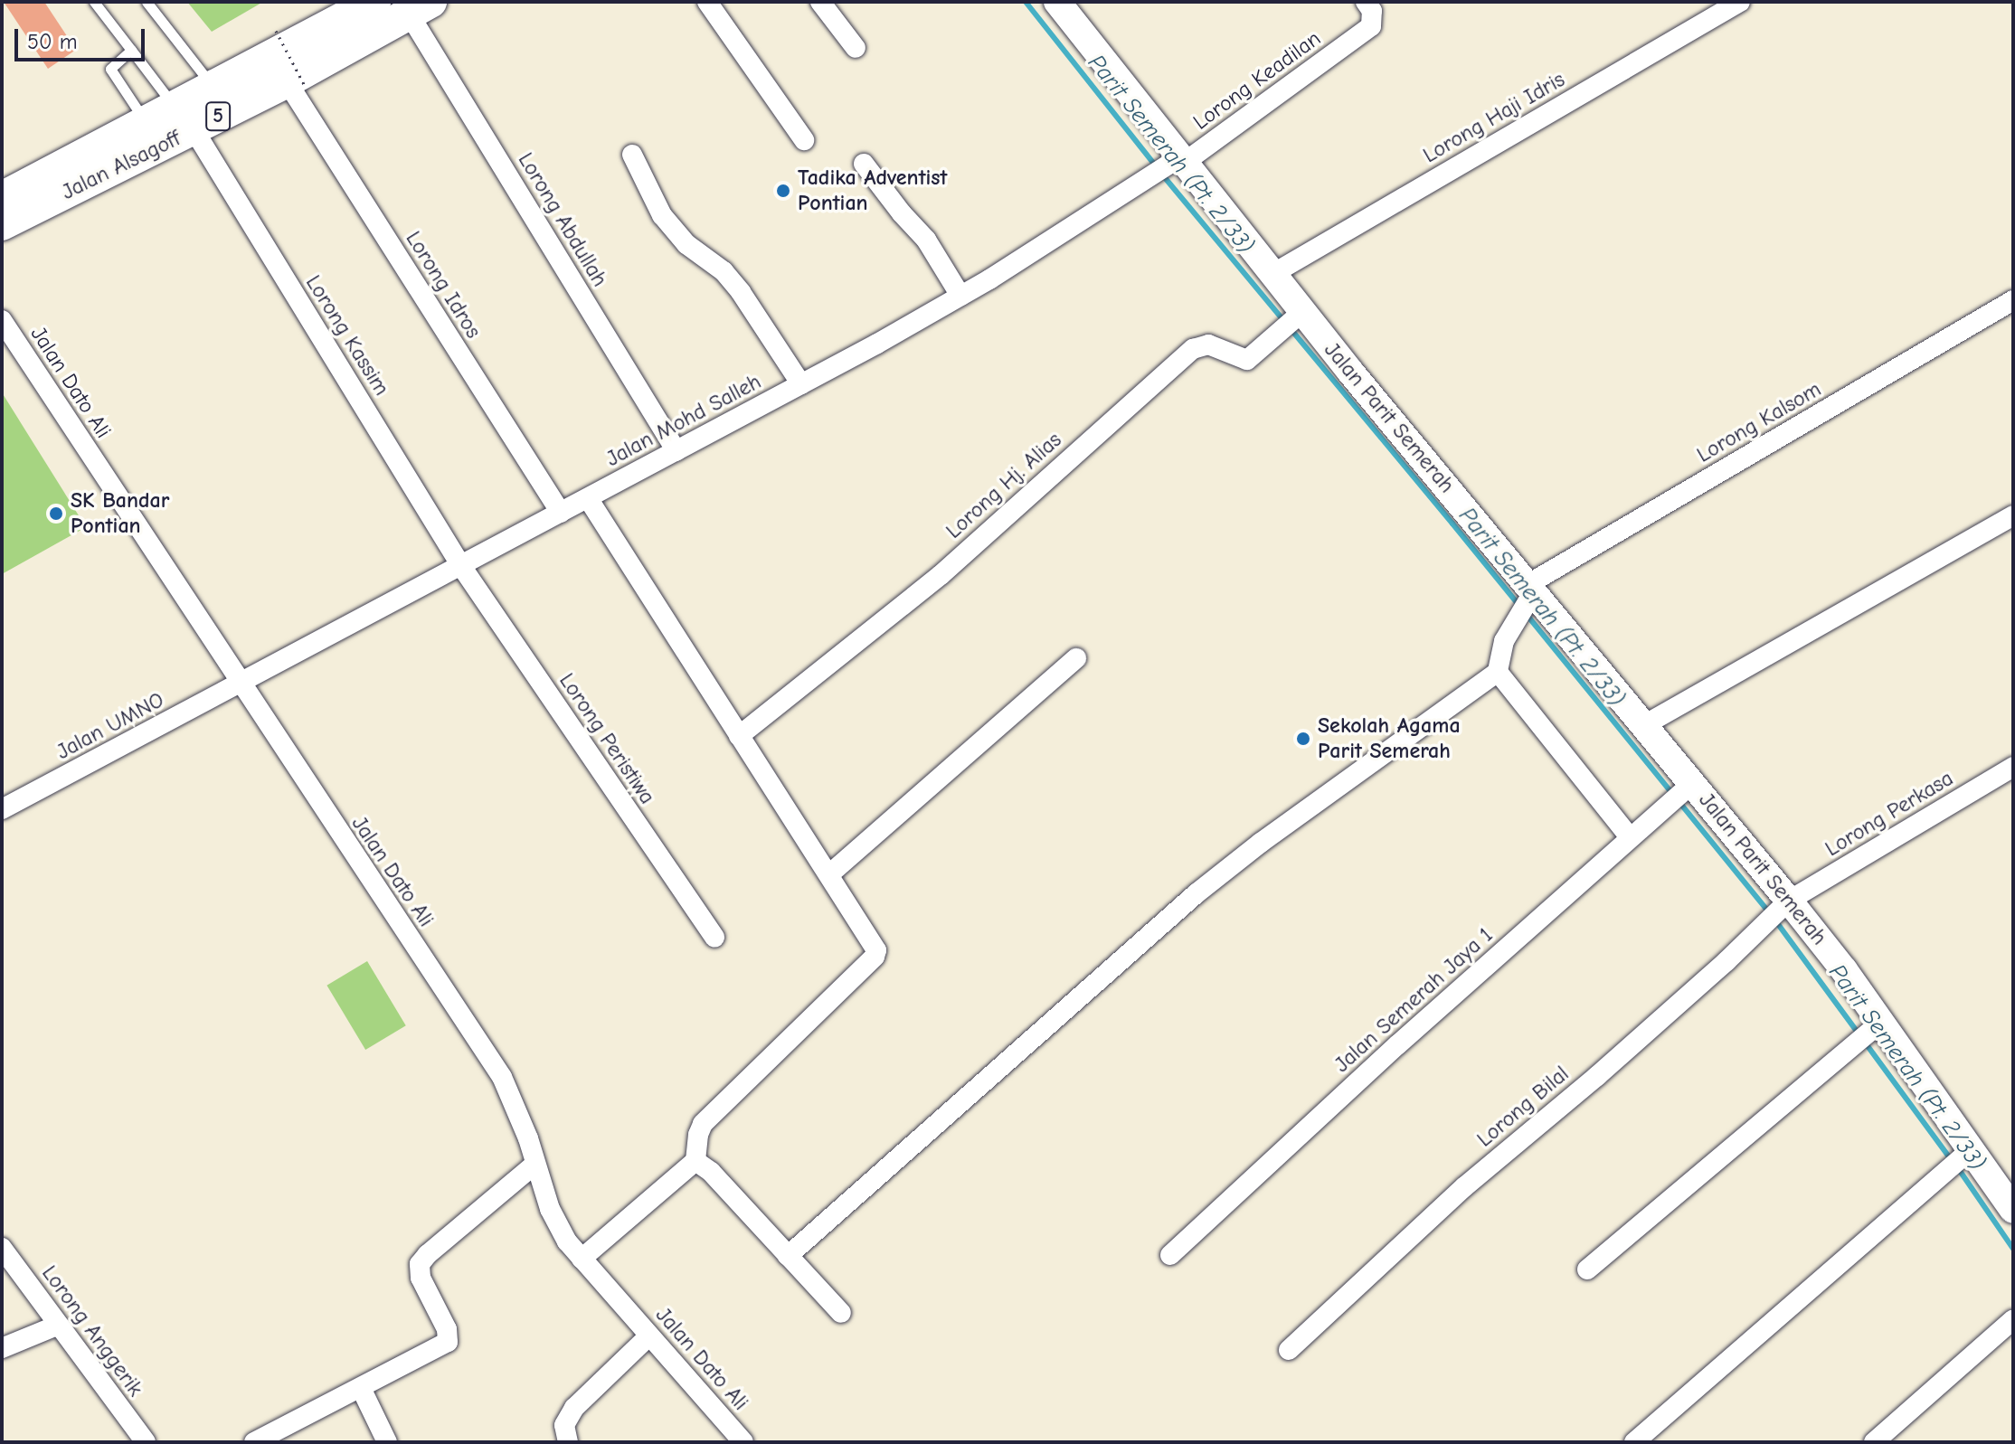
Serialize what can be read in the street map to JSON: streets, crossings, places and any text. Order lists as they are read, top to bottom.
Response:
{
  "streets": {
    "highway": ["5", "Jalan Alsagoff"],
    "main road": ["Jalan Parit Semerah"],
    "street": [
      "Lorong Keadilan",
      "Lorong Haji Idris",
      "Lorong Abdullah",
      "Lorong Idros",
      "Lorong Kassim",
      "Jalan Dato Ali",
      "Jalan Mohd Salleh",
      "Lorong Kalsom",
      "Lorong Hj. Alias",
      "Jalan UMNO",
      "Lorong Peristiwa",
      "Lorong Perkasa",
      "Jalan Semerah Jaya 1",
      "Lorong Bilal",
      "Lorong Anggerik"
    ]
  },
  "crossings": [
    ["Lorong Keadilan", "Jalan Parit Semerah"],
    ["Lorong Keadilan", "Jalan Mohd Salleh"],
    ["Lorong Haji Idris", "Jalan Parit Semerah"],
    ["Jalan Alsagoff", "Lorong Abdullah"],
    ["Jalan Alsagoff", "Lorong Idros"],
    ["Jalan Alsagoff", "Lorong Kassim"],
    ["Lorong Abdullah", "Jalan Mohd Salleh"],
    ["Lorong Idros", "Jalan Mohd Salleh"],
    ["Lorong Kassim", "Jalan Mohd Salleh"],
    ["Lorong Kassim", "Lorong Peristiwa"],
    ["Jalan Dato Ali", "Jalan Mohd Salleh"],
    ["Jalan Dato Ali", "Jalan UMNO"],
    ["Jalan Parit Semerah", "Jalan Mohd Salleh"],
    ["Jalan Parit Semerah", "Lorong Kalsom"],
    ["Jalan Parit Semerah", "Lorong Hj. Alias"],
    ["Jalan Parit Semerah", "Lorong Perkasa"],
    ["Jalan Parit Semerah", "Jalan Semerah Jaya 1"],
    ["Jalan Parit Semerah", "Lorong Bilal"],
    ["Jalan Mohd Salleh", "Jalan UMNO"],
    ["Jalan Mohd Salleh", "Lorong Peristiwa"],
    ["Lorong Perkasa", "Lorong Bilal"]
  ],
  "water": ["Parit Semerah (Pt. 2/33)"],
  "places": ["Tadika Adventist Pontian", "SK Bandar Pontian", "Sekolah Agama Parit Semerah"],
  "scale_bar": "50 m"
}
